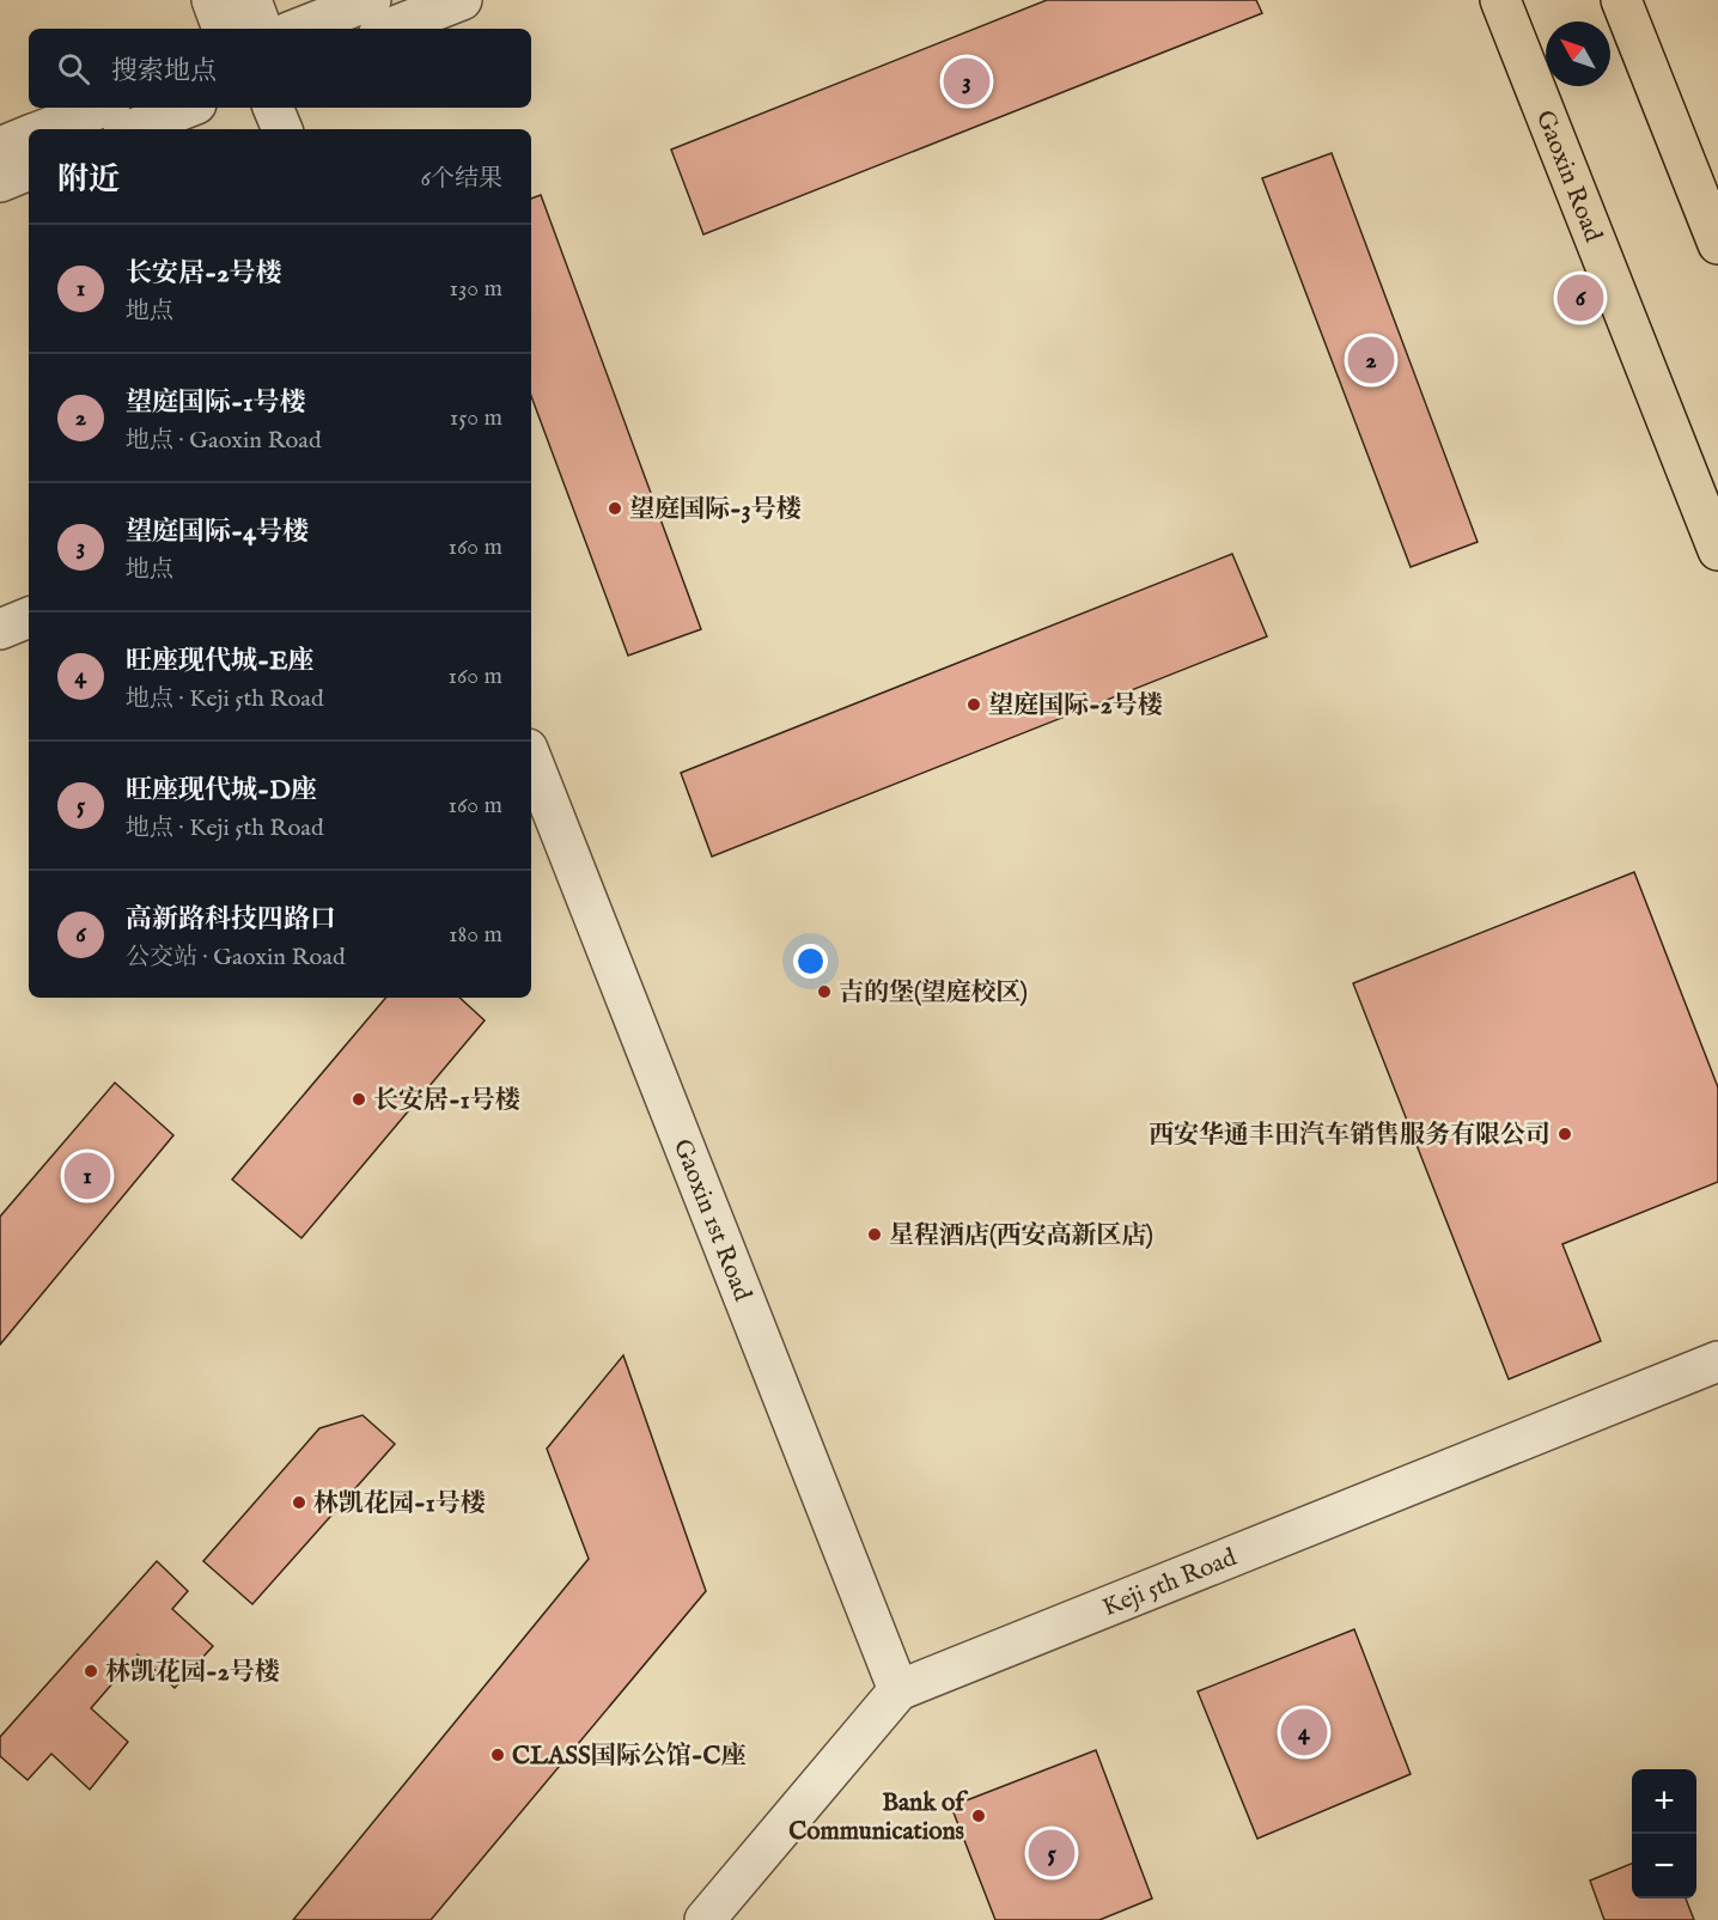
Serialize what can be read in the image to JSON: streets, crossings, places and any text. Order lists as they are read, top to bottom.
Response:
{
  "streets": {
    "main road": ["Gaoxin Road"],
    "street": ["Gaoxin 1st Road", "Keji 5th Road"]
  },
  "crossings": [
    ["Gaoxin 1st Road", "Keji 5th Road"]
  ],
  "places": [
    "望庭国际-3号楼",
    "望庭国际-2号楼",
    "吉的堡(望庭校区)",
    "长安居-1号楼",
    "西安华通丰田汽车销售服务有限公司",
    "星程酒店(西安高新区店)",
    "林凯花园-1号楼",
    "林凯花园-2号楼",
    "CLASS国际公馆-C座",
    "Bank of Communications"
  ],
  "north": "top left",
  "page": {
    "search": "搜索地点",
    "pins": [
      "3",
      "6",
      "2",
      "1",
      "4",
      "5"
    ],
    "heading": ["附近", "6个结果"],
    "list": [
      {
        "mark": "1",
        "name": "长安居-2号楼",
        "note": "地点",
        "value": "130 m"
      },
      {
        "mark": "2",
        "name": "望庭国际-1号楼",
        "note": "地点 · Gaoxin Road",
        "value": "150 m"
      },
      {
        "mark": "3",
        "name": "望庭国际-4号楼",
        "note": "地点",
        "value": "160 m"
      },
      {
        "mark": "4",
        "name": "旺座现代城-E座",
        "note": "地点 · Keji 5th Road",
        "value": "160 m"
      },
      {
        "mark": "5",
        "name": "旺座现代城-D座",
        "note": "地点 · Keji 5th Road",
        "value": "160 m"
      },
      {
        "mark": "6",
        "name": "高新路科技四路口",
        "note": "公交站 · Gaoxin Road",
        "value": "180 m"
      }
    ],
    "map_buttons": ["+", "−"]
  }
}
